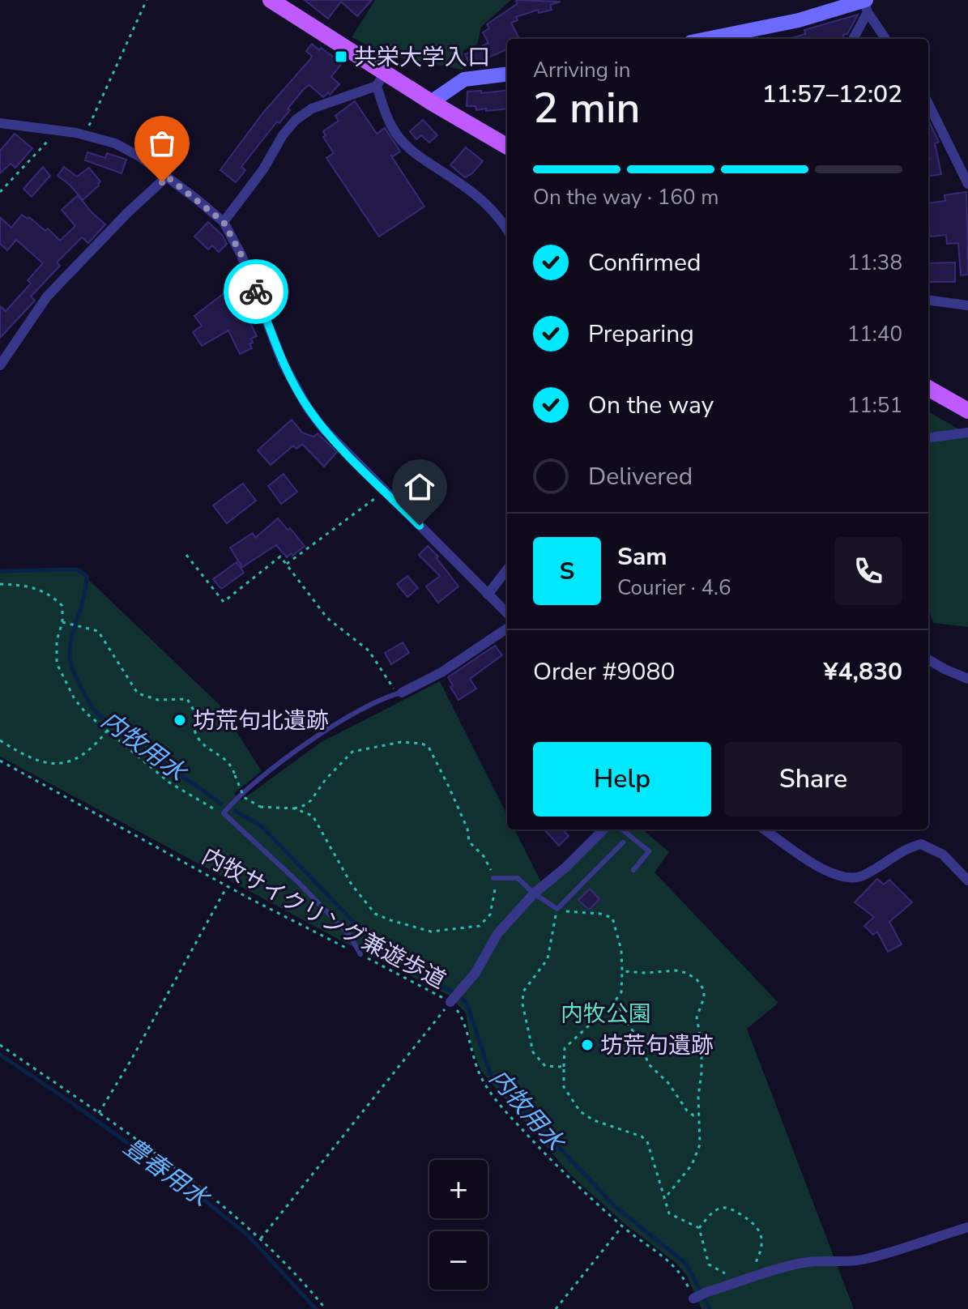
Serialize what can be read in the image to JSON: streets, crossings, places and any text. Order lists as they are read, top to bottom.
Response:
{
  "streets": {
    "path": ["内牧サイクリング兼遊歩道"]
  },
  "water": ["内牧用水", "豊春用水"],
  "parks": ["内牧公園"],
  "places": {
    "transit": ["共栄大学入口"],
    "other": ["坊荒句北遺跡", "坊荒句遺跡"]
  },
  "page": {
    "heading": ["2 min", "Arriving in", "11:57–12:02"],
    "panel": [
      "Sam",
      "Courier · 4.6",
      "Order #9080",
      "¥4,830"
    ],
    "bar": "On the way · 160 m",
    "list": [
      ["Confirmed", "11:38"],
      ["Preparing", "11:40"],
      ["On the way", "11:51"],
      "Delivered"
    ],
    "round": "S",
    "buttons": ["Help", "Share"],
    "map_buttons": ["+", "−"]
  }
}
